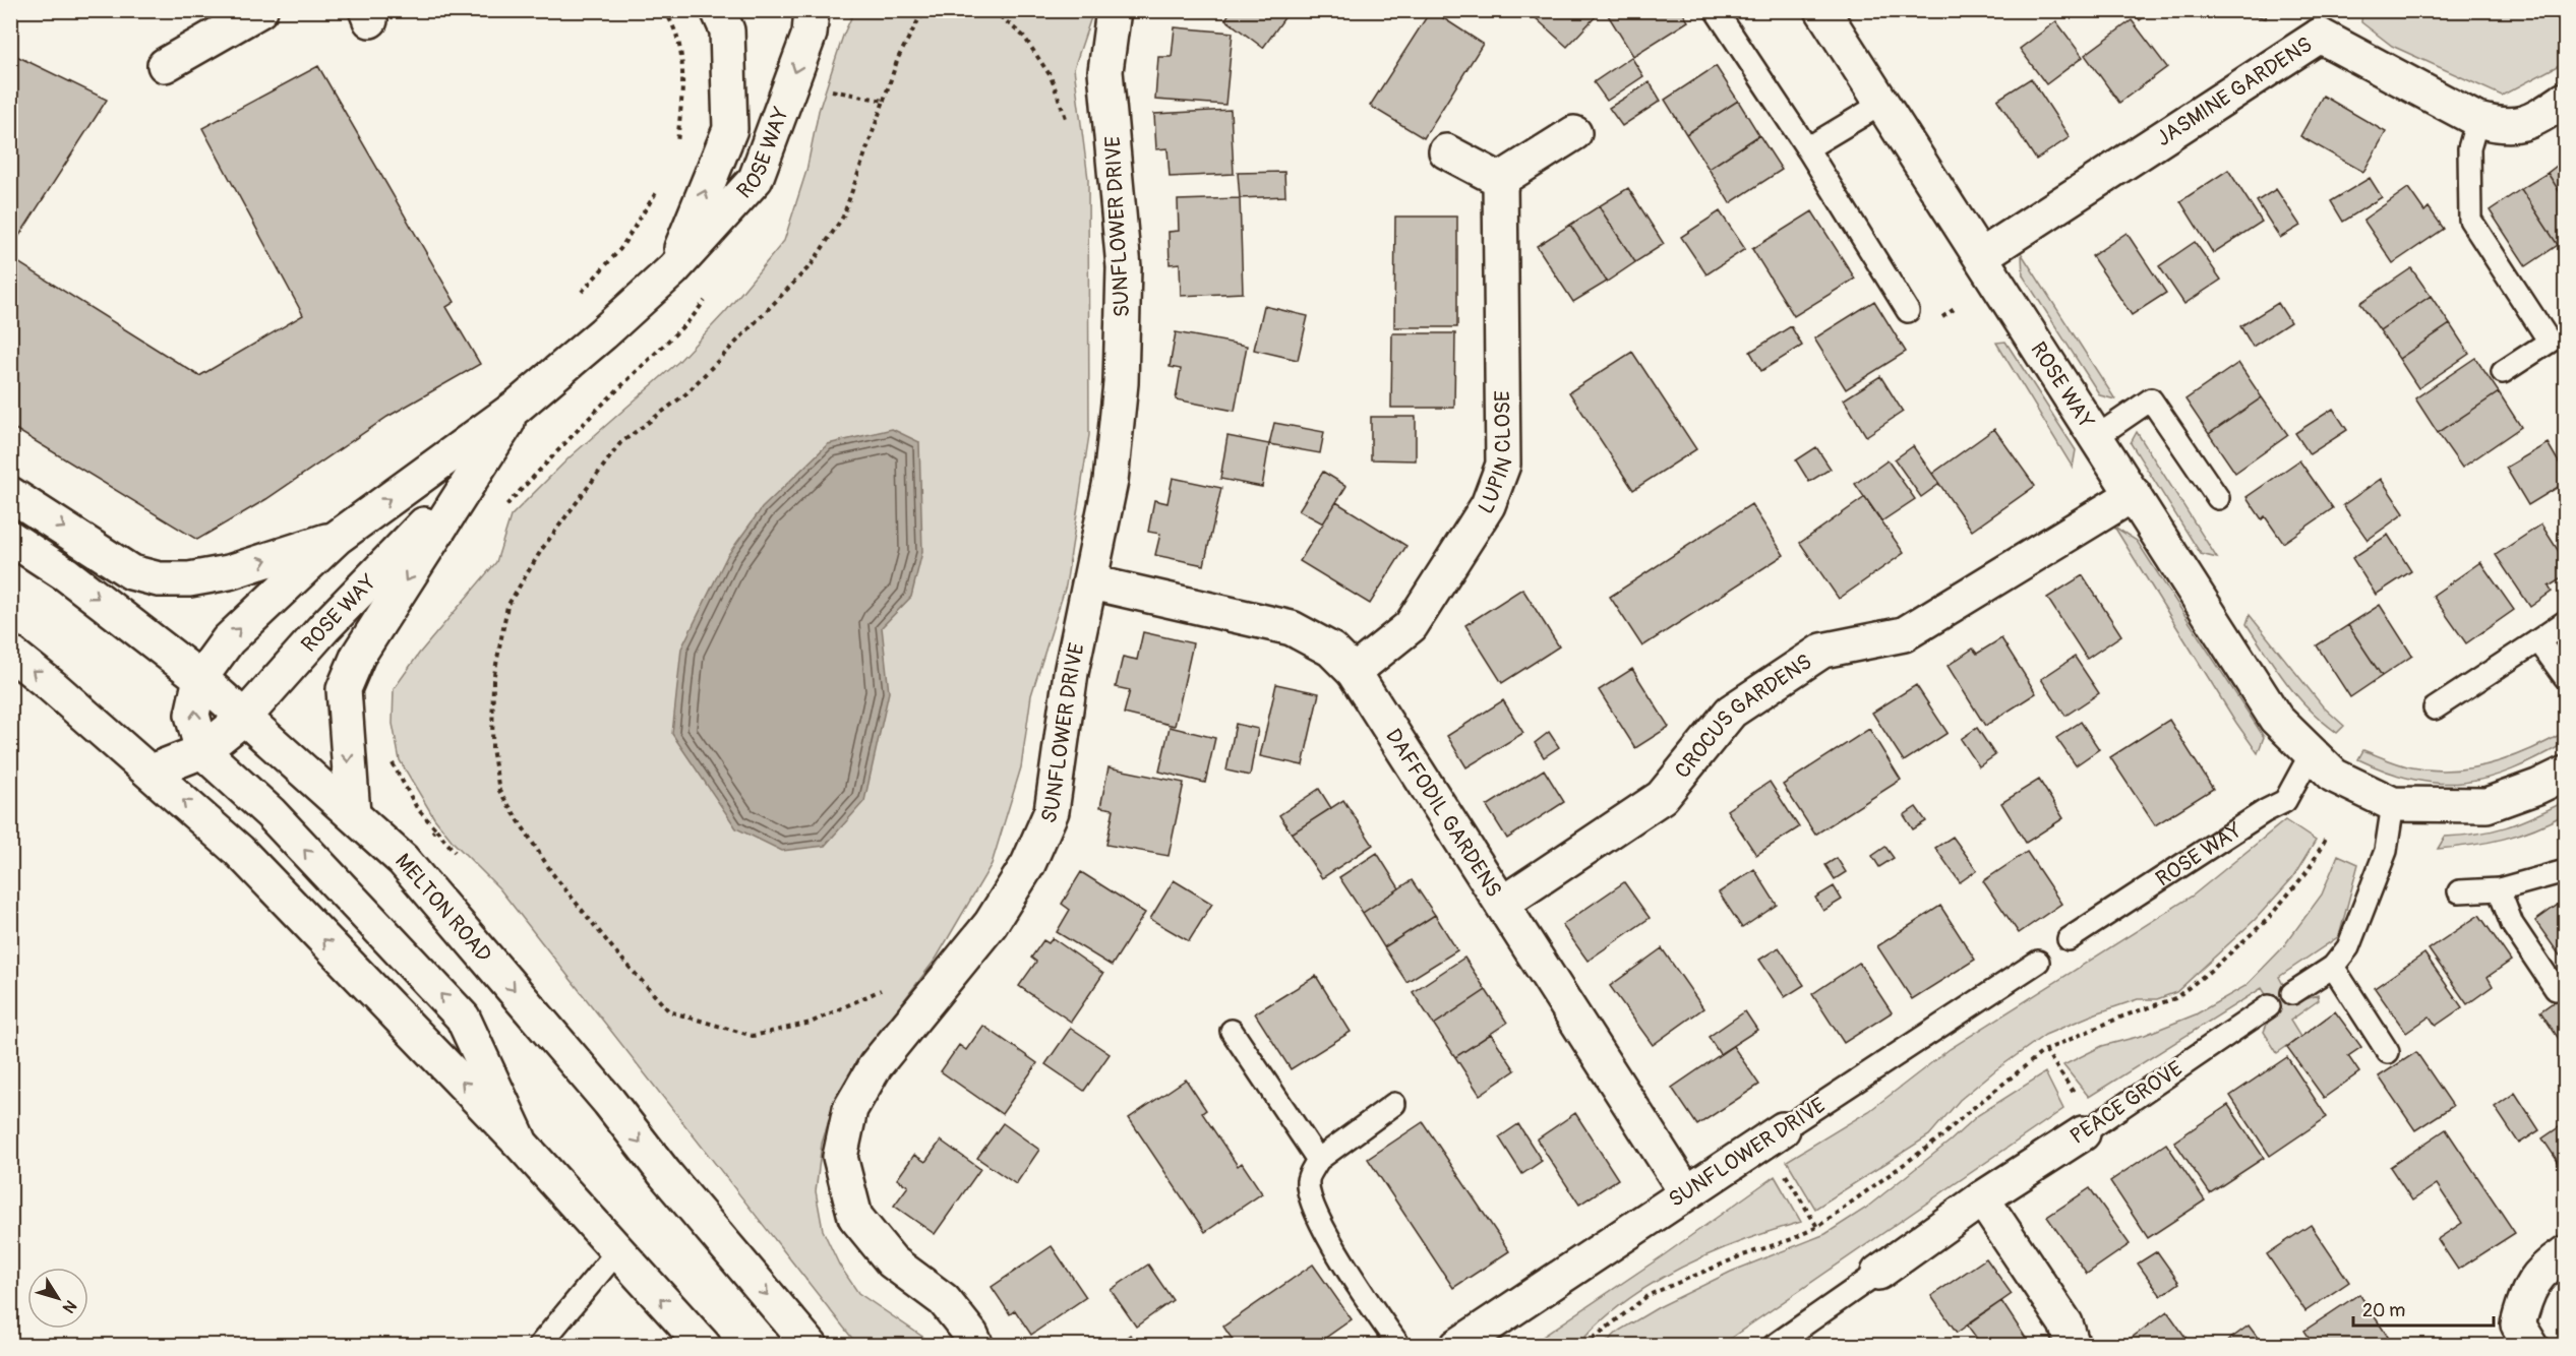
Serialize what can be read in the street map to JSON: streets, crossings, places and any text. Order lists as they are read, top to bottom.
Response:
{
  "streets": {
    "street": [
      "JASMINE GARDENS",
      "ROSE WAY",
      "SUNFLOWER DRIVE",
      "LUPIN CLOSE",
      "CROCUS GARDENS",
      "DAFFODIL GARDENS",
      "MELTON ROAD",
      "PEACE GROVE"
    ]
  },
  "crossings": [
    ["JASMINE GARDENS", "ROSE WAY"],
    ["ROSE WAY", "CROCUS GARDENS"],
    ["ROSE WAY", "MELTON ROAD"],
    ["SUNFLOWER DRIVE", "DAFFODIL GARDENS"],
    ["LUPIN CLOSE", "DAFFODIL GARDENS"],
    ["CROCUS GARDENS", "DAFFODIL GARDENS"]
  ],
  "scale_bar": "20 m",
  "north": "bottom right"
}
